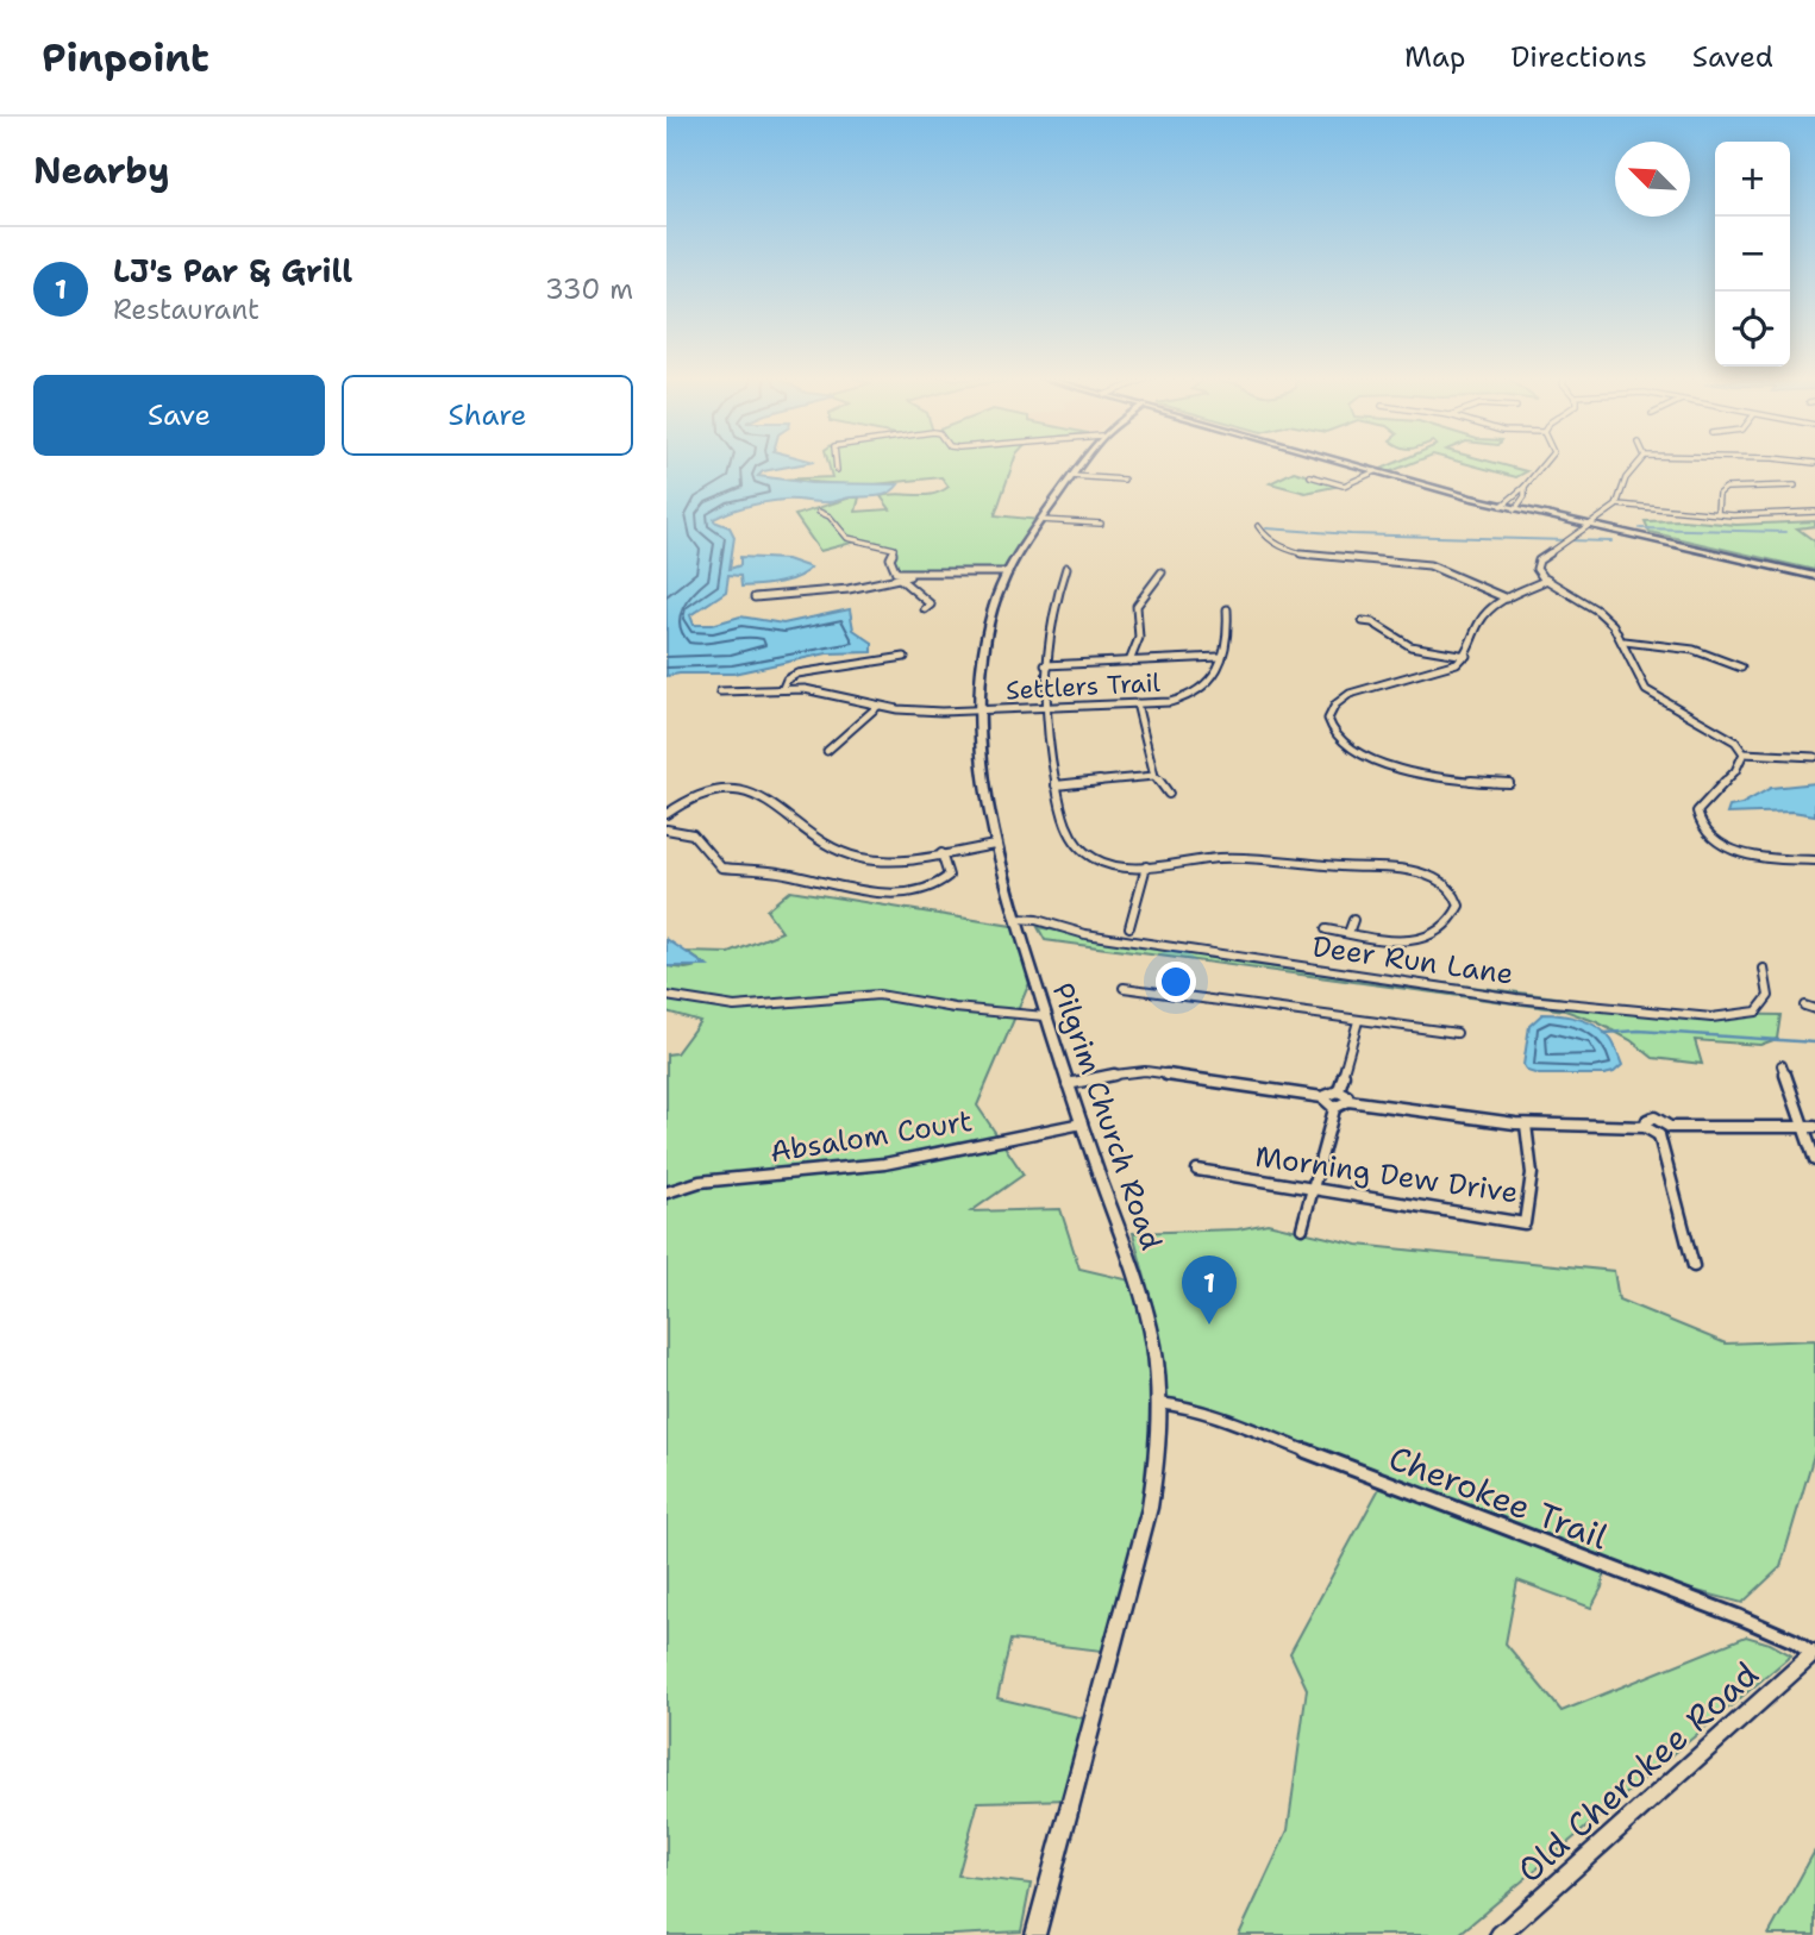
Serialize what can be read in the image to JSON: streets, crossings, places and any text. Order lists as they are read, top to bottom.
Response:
{
  "streets": {
    "street": [
      "Settlers Trail",
      "Deer Run Lane",
      "Pilgrim Church Road",
      "Absalom Court",
      "Morning Dew Drive",
      "Cherokee Trail",
      "Old Cherokee Road"
    ]
  },
  "crossings": [
    ["Settlers Trail", "Pilgrim Church Road"],
    ["Deer Run Lane", "Pilgrim Church Road"],
    ["Pilgrim Church Road", "Absalom Court"],
    ["Pilgrim Church Road", "Cherokee Trail"],
    ["Cherokee Trail", "Old Cherokee Road"]
  ],
  "north": "top left",
  "page": {
    "header": "Pinpoint",
    "nav": ["Map", "Directions", "Saved"],
    "heading": "Nearby",
    "map_buttons": ["+", "−"],
    "list": [
      {
        "mark": "1",
        "name": "LJ's Par & Grill",
        "note": "Restaurant",
        "value": "330 m"
      }
    ],
    "buttons": ["Save", "Share"],
    "pins": "1"
  }
}
